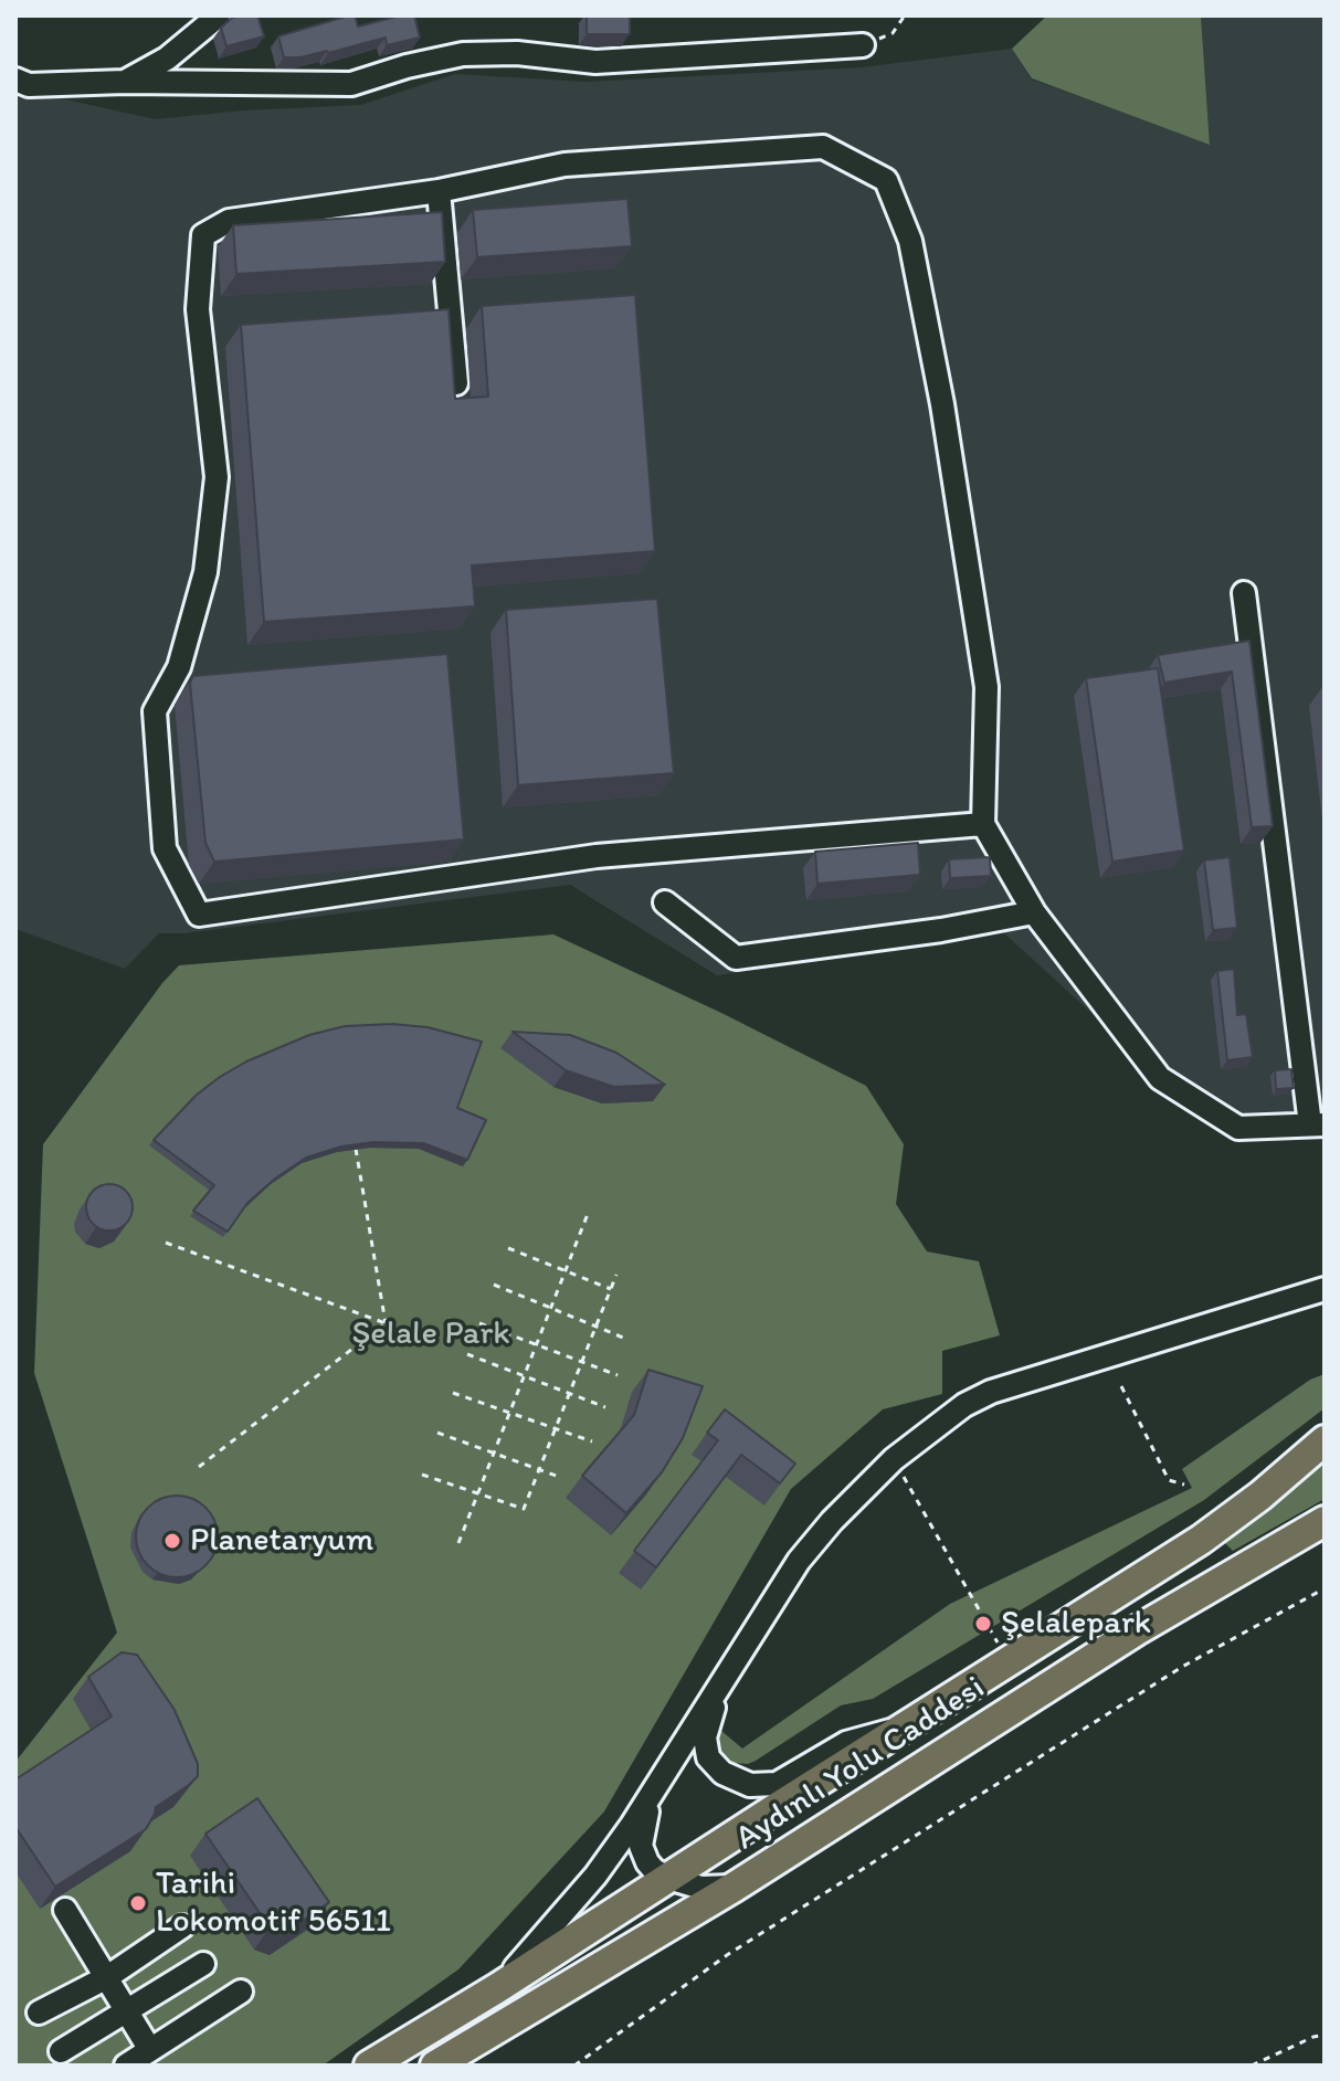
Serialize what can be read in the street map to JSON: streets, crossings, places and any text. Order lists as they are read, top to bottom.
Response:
{
  "streets": {
    "main road": ["Aydınlı Yolu Caddesi"]
  },
  "parks": ["Şelale Park"],
  "places": ["Planetaryum", "Şelalepark", "Tarihi Lokomotif 56511"]
}
